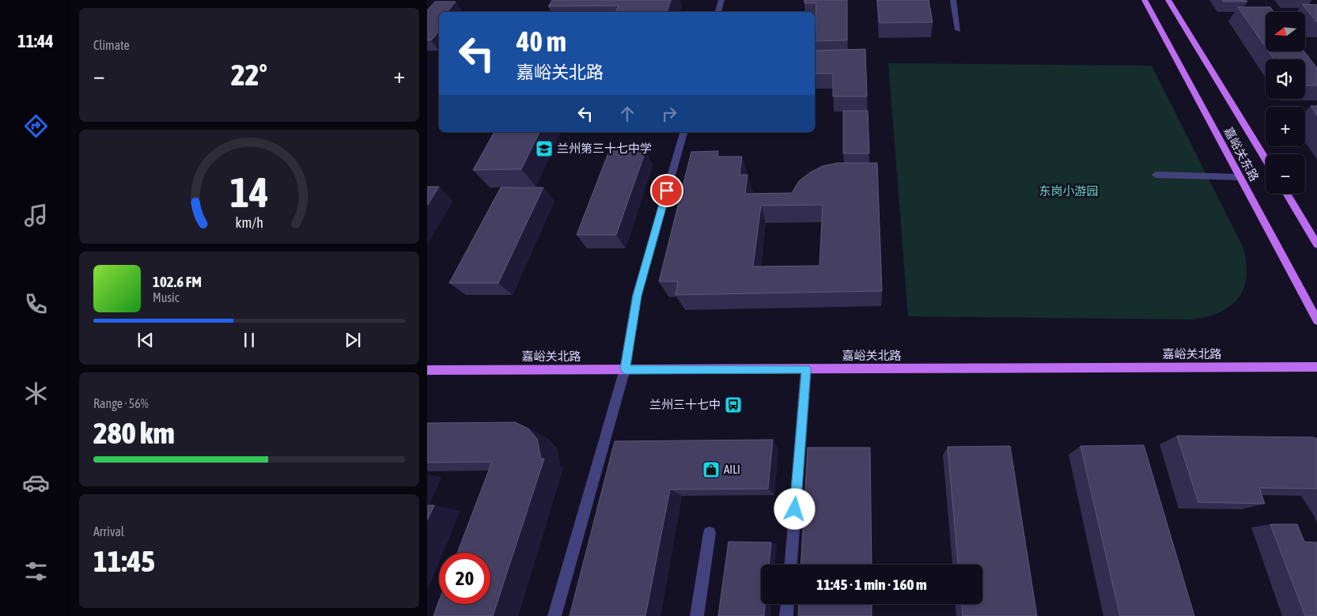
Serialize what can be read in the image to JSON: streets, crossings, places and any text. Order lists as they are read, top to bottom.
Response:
{
  "streets": {
    "main road": ["嘉峪关东路", "嘉峪关北路"]
  },
  "parks": ["东岗小游园"],
  "places": {
    "school or university": ["兰州第三十七中学"],
    "bus stop": ["兰州三十七中"],
    "shop": ["AILI"]
  },
  "north": "left",
  "page": {
    "tabs": "11:44",
    "tile": [
      "Climate",
      ["Range · 56%", "280 km"],
      ["Arrival", "11:45"]
    ],
    "map_buttons": ["+", "−"],
    "turn": ["40 m", "嘉峪关北路"],
    "heat": ["−", "22°", "+"],
    "song": ["102.6 FM", "Music"],
    "limit": "20",
    "trip": "11:45 · 1 min · 160 m",
    "gauge": ["14", "km/h"]
  }
}
